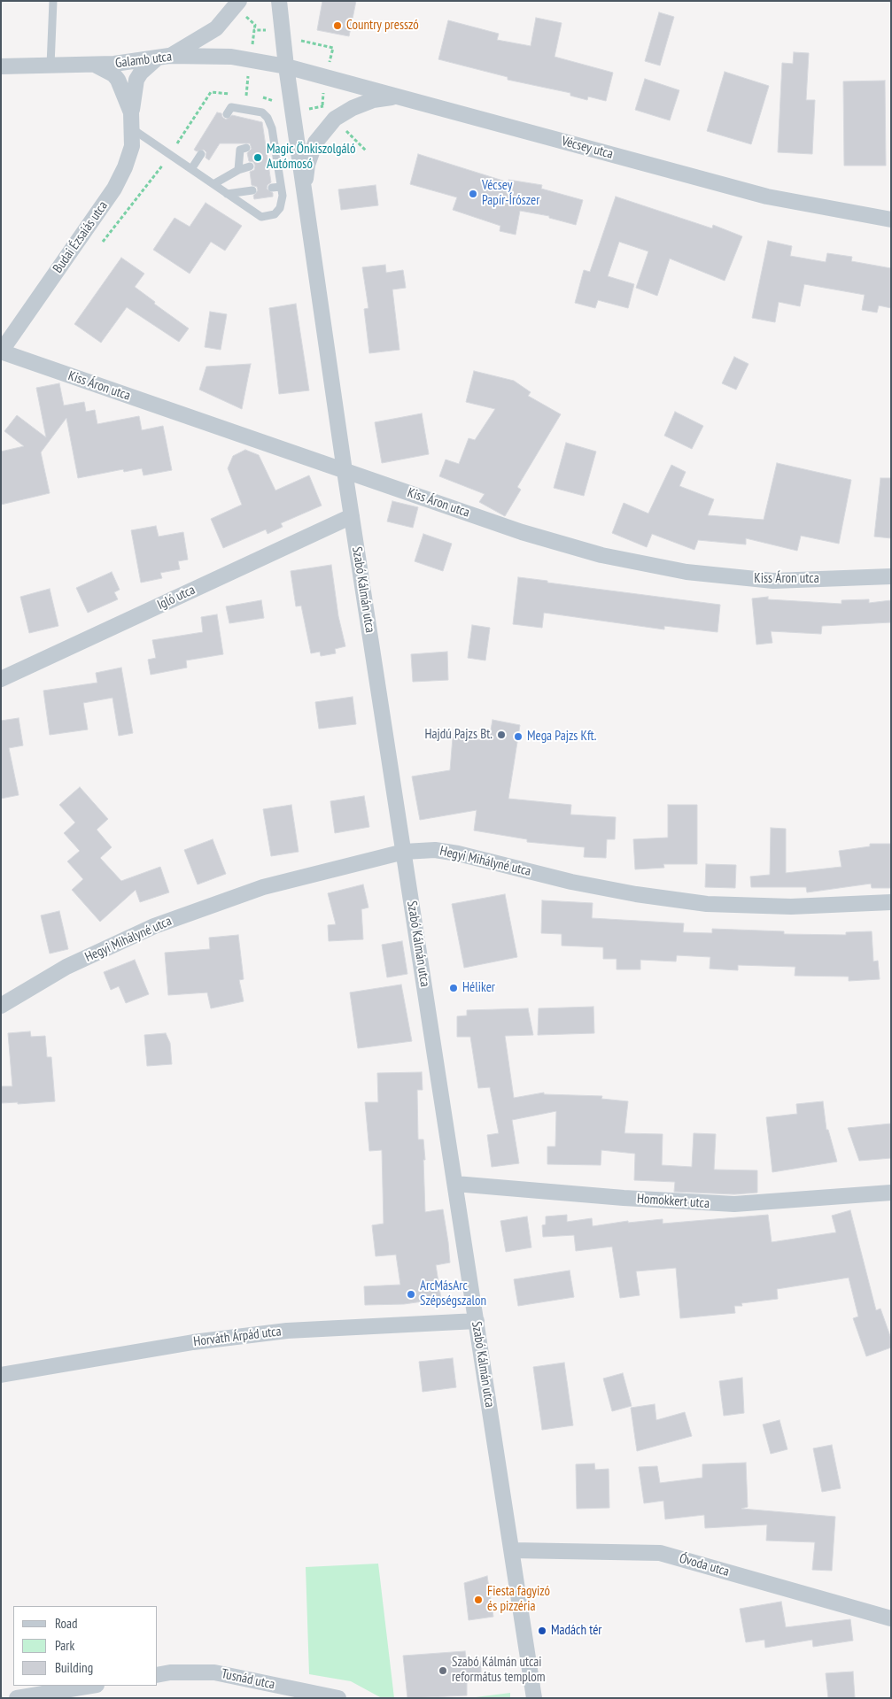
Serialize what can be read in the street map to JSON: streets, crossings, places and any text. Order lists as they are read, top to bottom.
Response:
{
  "streets": {
    "street": [
      "Galamb utca",
      "Vécsey utca",
      "Budai Ézsaiás utca",
      "Kiss Áron utca",
      "Szabó Kálmán utca",
      "Igló utca",
      "Hegyi Mihályné utca",
      "Homokkert utca",
      "Horváth Árpád utca",
      "Óvoda utca",
      "Tusnád utca"
    ]
  },
  "crossings": [
    ["Galamb utca", "Vécsey utca"],
    ["Galamb utca", "Budai Ézsaiás utca"],
    ["Galamb utca", "Szabó Kálmán utca"],
    ["Vécsey utca", "Szabó Kálmán utca"],
    ["Budai Ézsaiás utca", "Kiss Áron utca"],
    ["Kiss Áron utca", "Szabó Kálmán utca"],
    ["Szabó Kálmán utca", "Igló utca"],
    ["Szabó Kálmán utca", "Hegyi Mihályné utca"],
    ["Szabó Kálmán utca", "Homokkert utca"],
    ["Szabó Kálmán utca", "Horváth Árpád utca"],
    ["Szabó Kálmán utca", "Óvoda utca"]
  ],
  "places": [
    "Country presszó",
    "Magic Önkiszolgáló Autómosó",
    "Vécsey Papír-Írószer",
    "Hajdú Pajzs Bt.",
    "Mega Pajzs Kft.",
    "Héliker",
    "ArcMásArc Szépségszalon",
    "Fiesta fagyizó és pizzéria",
    "Madách tér",
    "Szabó Kálmán utcai református templom"
  ],
  "legend": ["Road", "Park", "Building"]
}
